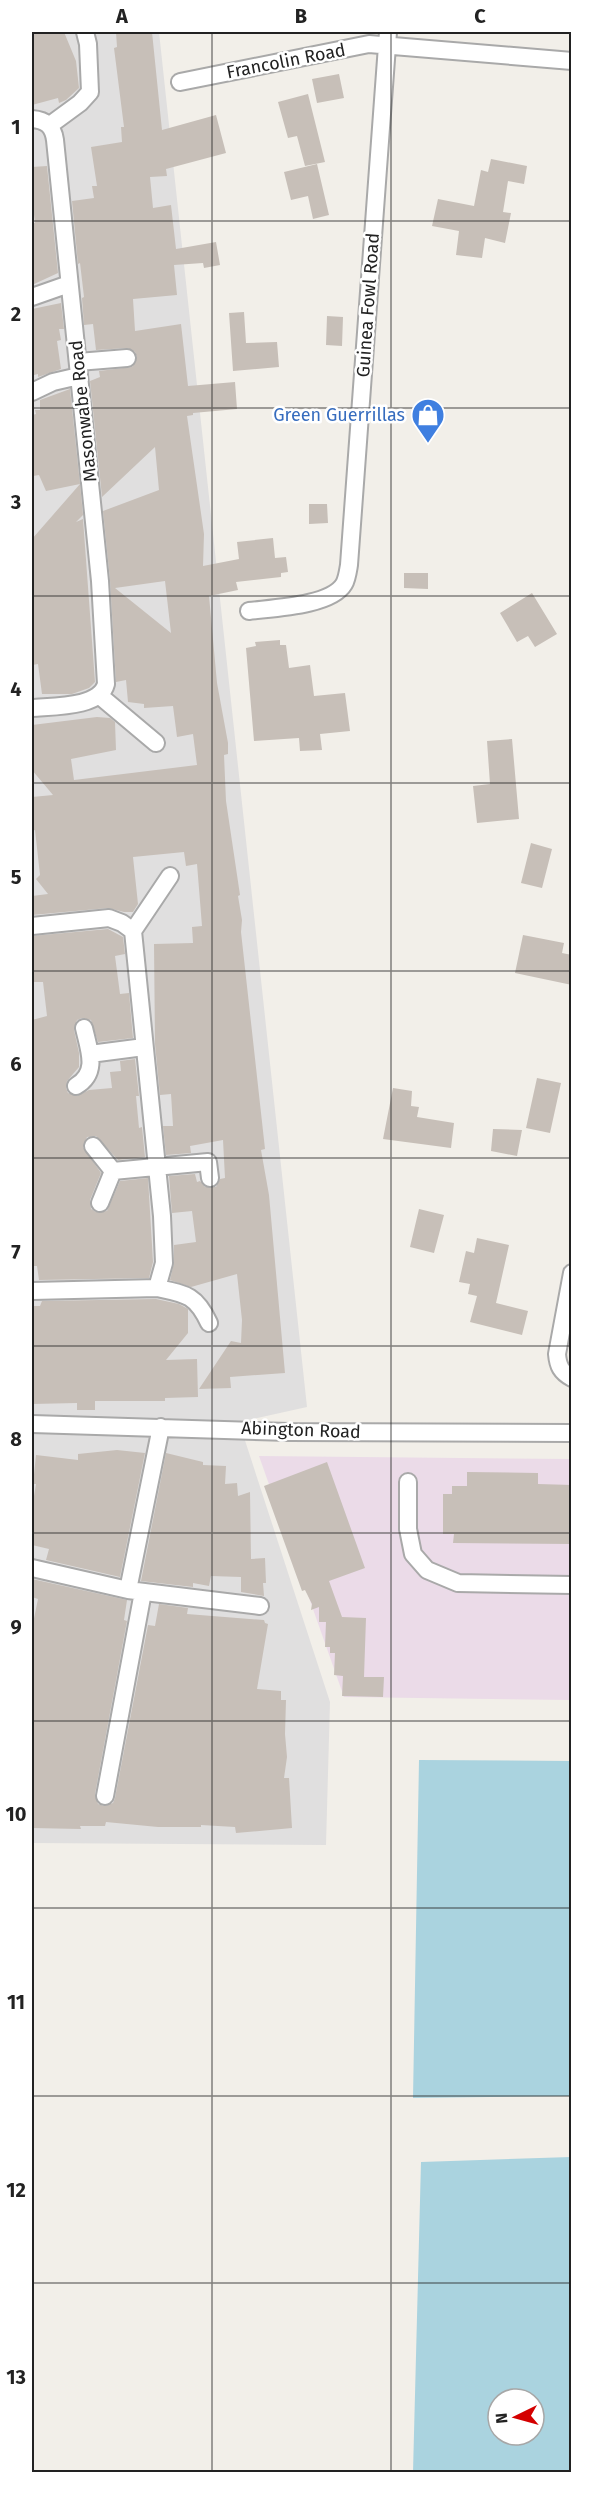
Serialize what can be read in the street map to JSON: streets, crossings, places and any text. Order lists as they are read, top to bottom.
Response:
{
  "streets": {
    "street": [
      "Francolin Road",
      "Guinea Fowl Road",
      "Masonwabe Road",
      "Abington Road"
    ]
  },
  "crossings": [
    ["Francolin Road", "Guinea Fowl Road"]
  ],
  "places": {
    "shop": ["Green Guerrillas"]
  },
  "north": "left",
  "grid": {
    "columns": ["A", "B", "C"],
    "rows": [
      "1",
      "2",
      "3",
      "4",
      "5",
      "6",
      "7",
      "8",
      "9",
      "10",
      "11",
      "12",
      "13"
    ]
  }
}
